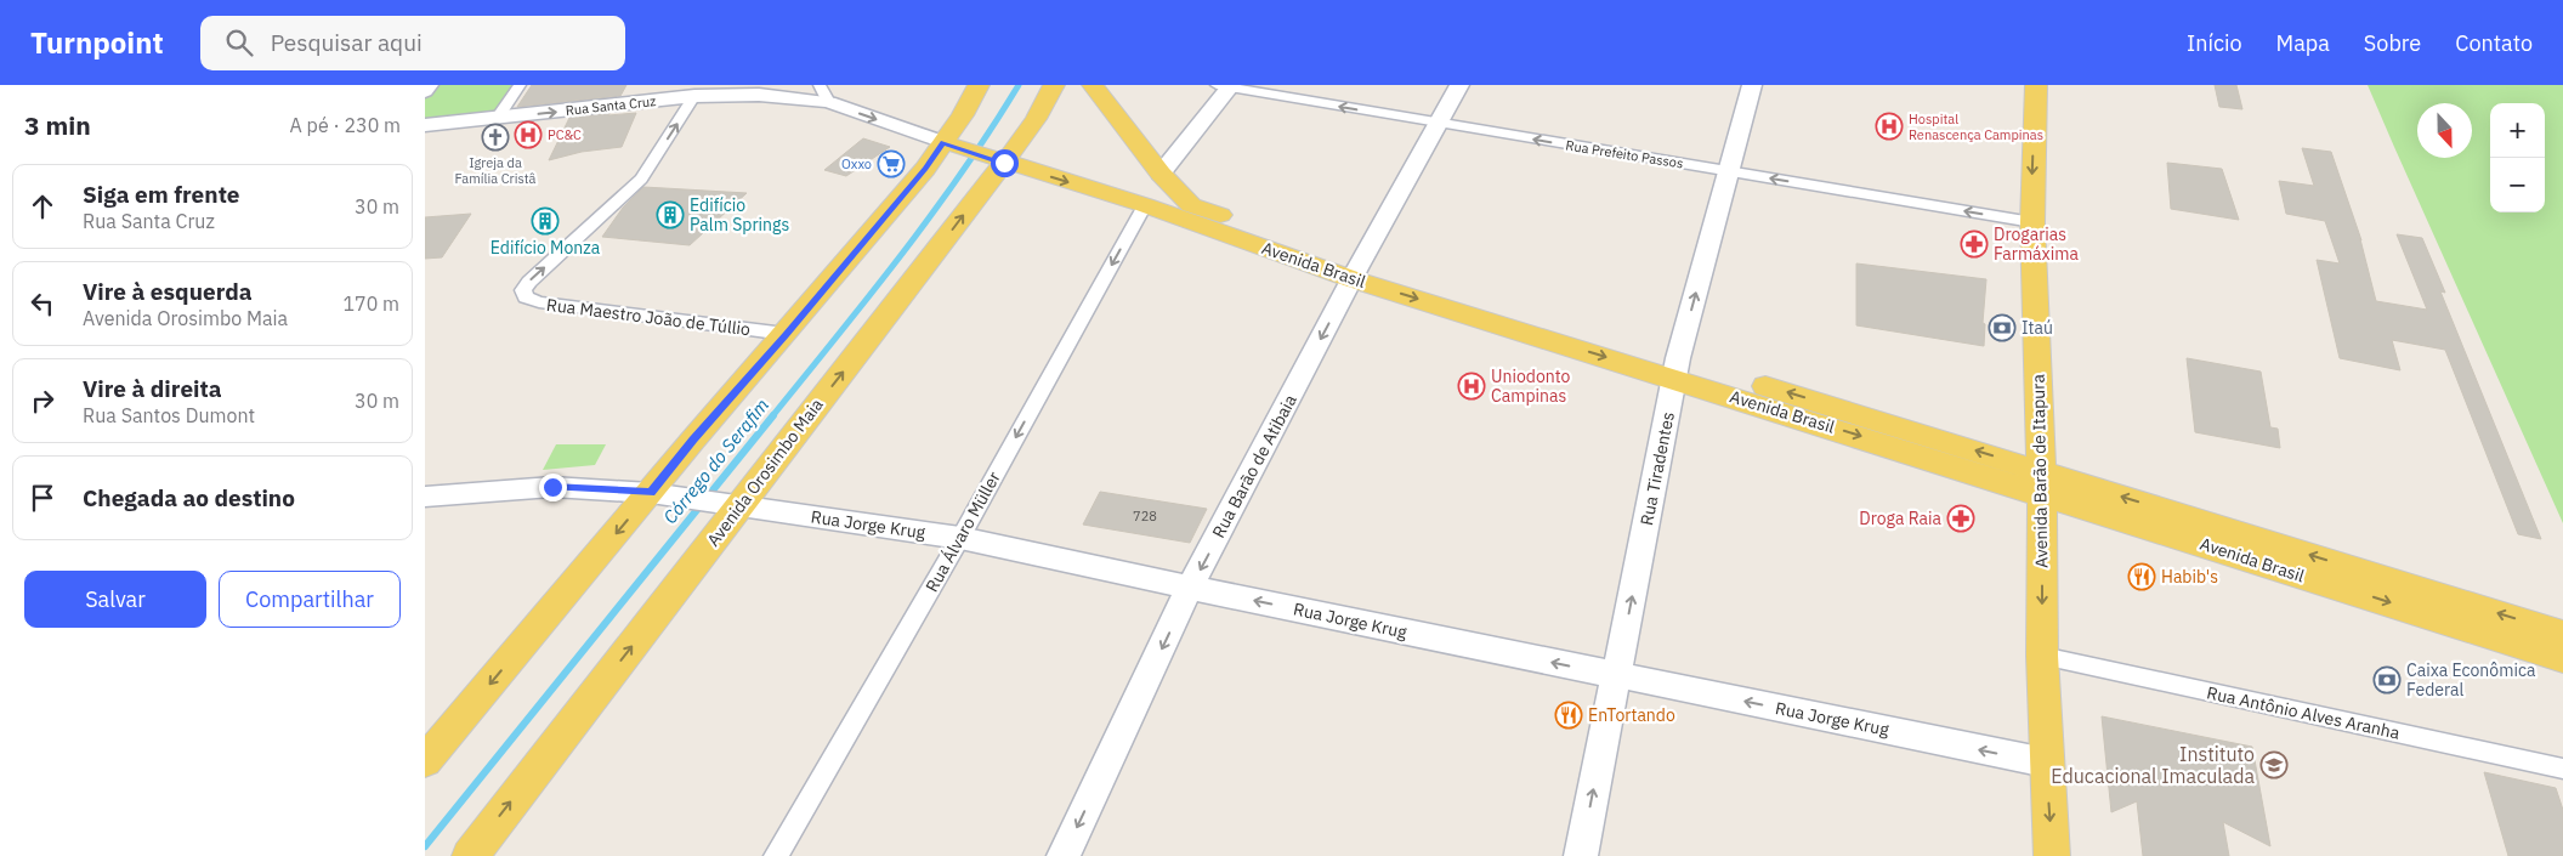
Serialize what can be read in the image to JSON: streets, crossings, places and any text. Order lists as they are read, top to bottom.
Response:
{
  "streets": {
    "main road": [
      "Rua Santa Cruz",
      "Avenida Brasil",
      "Rua Barão de Atibaia",
      "Rua Tiradentes",
      "Avenida Barão de Itapura",
      "Avenida Orosimbo Maia",
      "Rua Jorge Krug"
    ],
    "street": [
      "Rua Prefeito Passos",
      "Rua Maestro João de Túllio",
      "Rua Álvaro Müller",
      "Rua Antônio Alves Aranha"
    ]
  },
  "crossings": [
    ["Rua Santa Cruz", "Avenida Brasil"],
    ["Rua Santa Cruz", "Rua Maestro João de Túllio"],
    ["Rua Santa Cruz", "Avenida Orosimbo Maia"],
    ["Rua Prefeito Passos", "Rua Barão de Atibaia"],
    ["Rua Prefeito Passos", "Rua Tiradentes"],
    ["Rua Prefeito Passos", "Avenida Barão de Itapura"],
    ["Avenida Brasil", "Rua Barão de Atibaia"],
    ["Avenida Brasil", "Rua Tiradentes"],
    ["Avenida Brasil", "Avenida Barão de Itapura"],
    ["Avenida Brasil", "Avenida Orosimbo Maia"],
    ["Avenida Brasil", "Rua Álvaro Müller"],
    ["Rua Barão de Atibaia", "Rua Jorge Krug"],
    ["Rua Tiradentes", "Rua Jorge Krug"],
    ["Avenida Barão de Itapura", "Rua Jorge Krug"],
    ["Avenida Barão de Itapura", "Rua Antônio Alves Aranha"],
    ["Avenida Orosimbo Maia", "Rua Jorge Krug"],
    ["Rua Jorge Krug", "Rua Álvaro Müller"]
  ],
  "one_way": [
    "Rua Santa Cruz",
    "Rua Prefeito Passos",
    "Rua Barão de Atibaia",
    "Rua Tiradentes",
    "Avenida Barão de Itapura",
    "Rua Jorge Krug",
    "Rua Álvaro Müller"
  ],
  "water": ["Córrego do Serafim"],
  "places": {
    "hospital": ["Hospital Renascença Campinas", "PC&C", "Uniodonto Campinas"],
    "church": ["Igreja da Família Cristâ"],
    "supermarket": ["Oxxo"],
    "building": ["Edifício Palm Springs", "Edifício Monza"],
    "pharmacy": ["Drogarias Farmáxima", "Droga Raia"],
    "bank": ["Itaú", "Caixa Econômica Federal"],
    "restaurant": ["Habib's", "EnTortando"],
    "school or university": ["Instituto Educacional Imaculada"]
  },
  "house_numbers": ["728"],
  "north": "bottom",
  "page": {
    "header": "Turnpoint",
    "search": "Pesquisar aqui",
    "nav": [
      "Início",
      "Mapa",
      "Sobre",
      "Contato"
    ],
    "heading": ["3 min", "A pé · 230 m"],
    "map_buttons": ["+", "−"],
    "list": [
      ["Siga em frente", "Rua Santa Cruz", "30 m"],
      ["Vire à esquerda", "Avenida Orosimbo Maia", "170 m"],
      ["Vire à direita", "Rua Santos Dumont", "30 m"],
      "Chegada ao destino"
    ],
    "buttons": ["Salvar", "Compartilhar"]
  }
}
